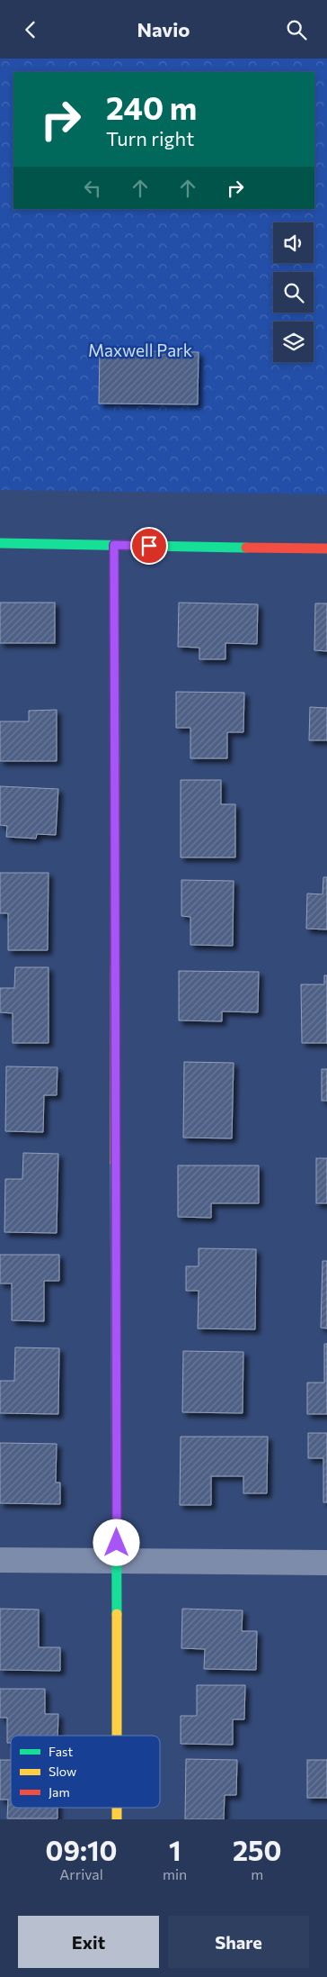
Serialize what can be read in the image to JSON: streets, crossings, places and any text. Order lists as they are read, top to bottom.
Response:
{
  "parks": ["Maxwell Park"],
  "legend": ["Fast", "Slow", "Jam"],
  "page": {
    "header": "Navio",
    "turn": ["240 m", "Turn right"],
    "eta": [
      "09:10",
      "Arrival",
      "1",
      "min",
      "250",
      "m"
    ],
    "buttons": ["Exit", "Share"]
  }
}
